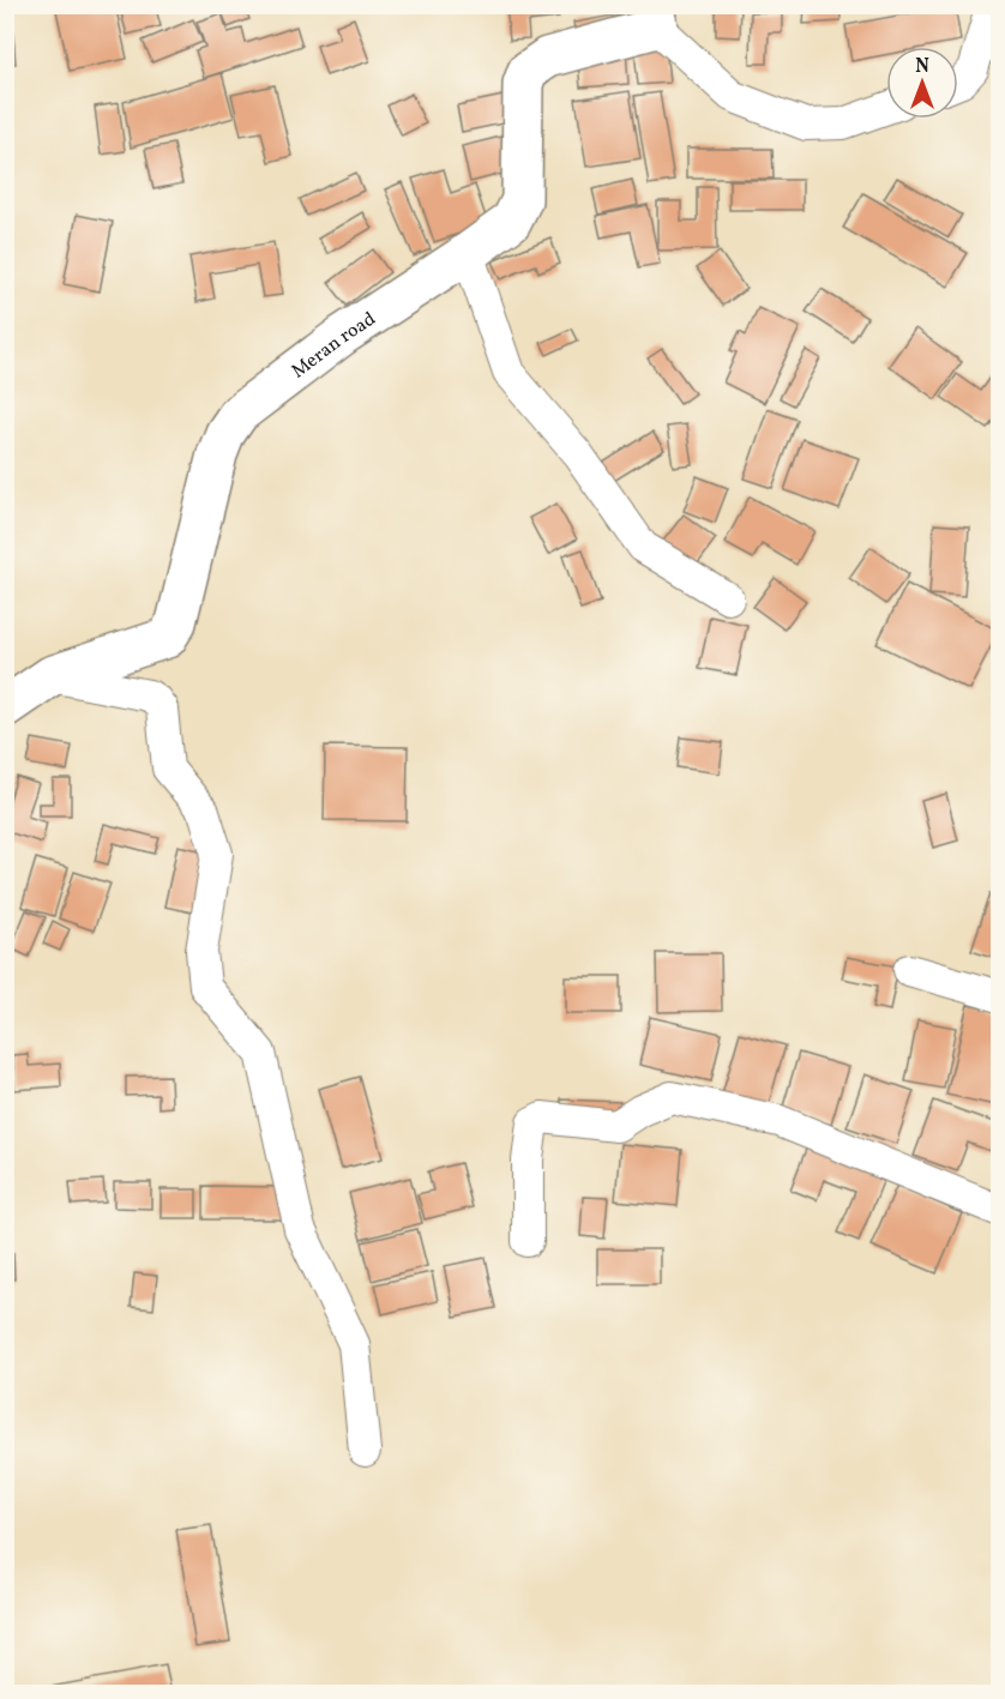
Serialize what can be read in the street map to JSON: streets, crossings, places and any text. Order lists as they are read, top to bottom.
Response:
{
  "streets": {
    "street": ["Meran road"]
  },
  "north": "top"
}
